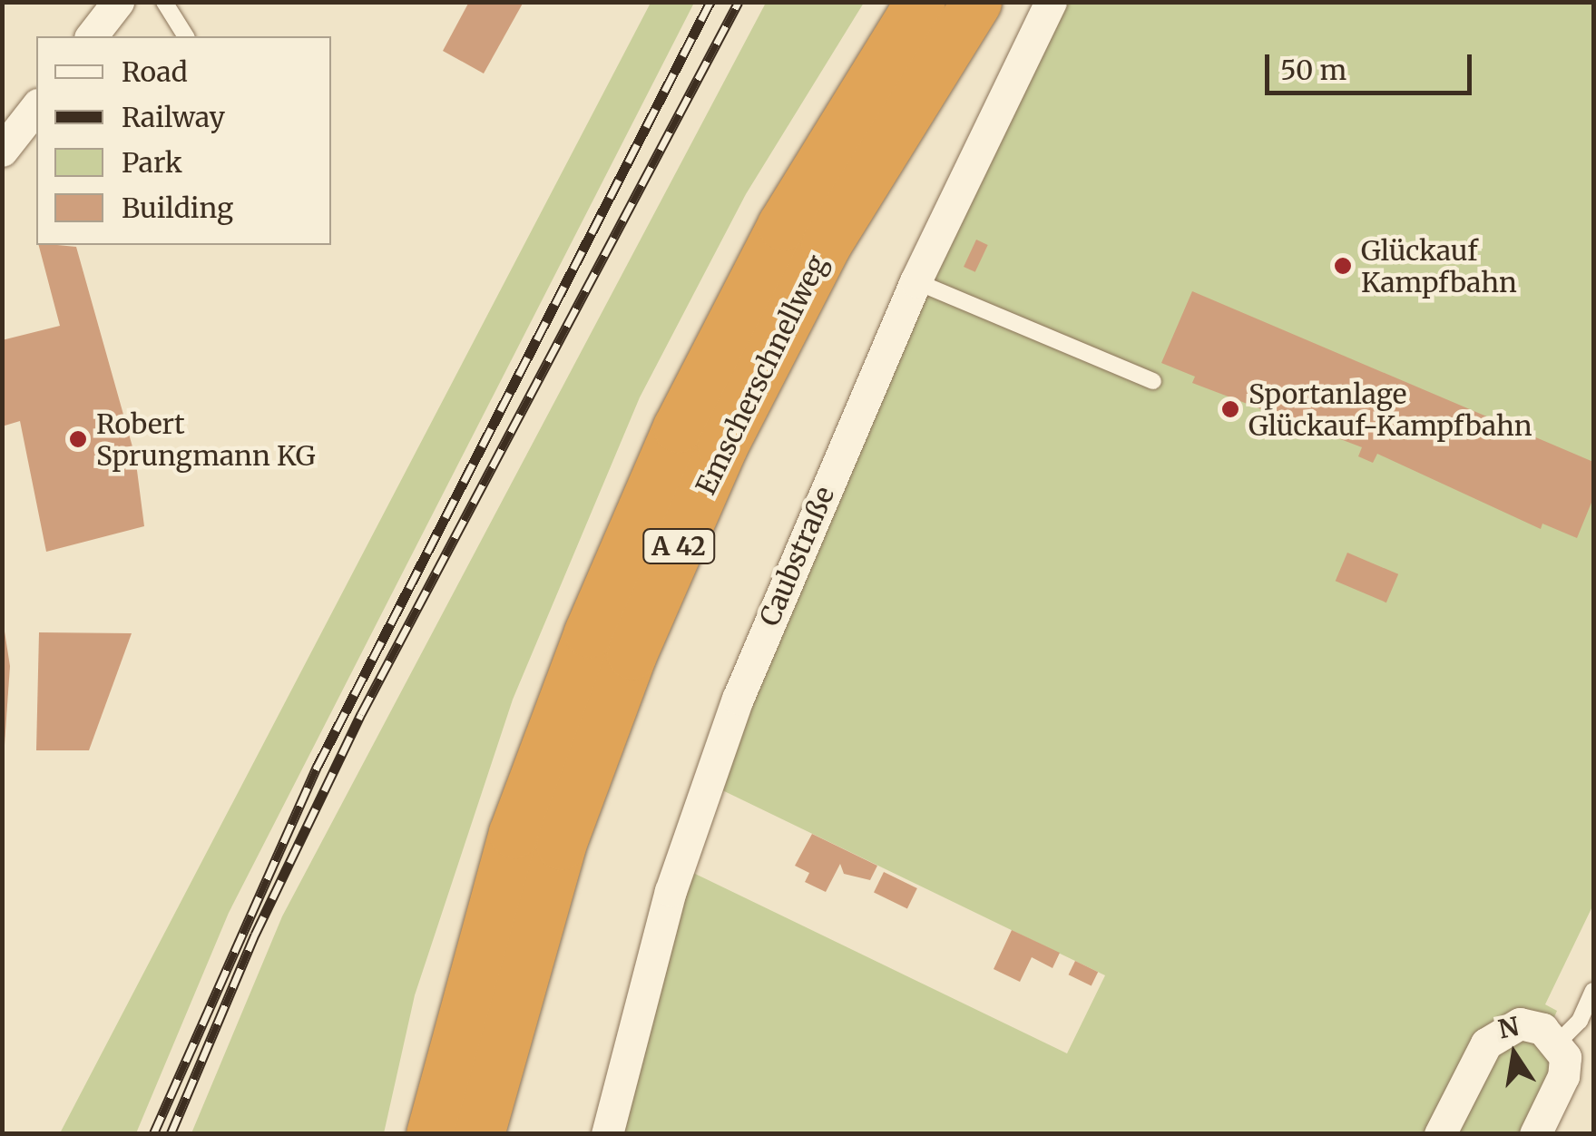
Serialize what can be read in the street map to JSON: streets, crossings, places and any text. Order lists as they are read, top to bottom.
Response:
{
  "streets": {
    "highway": ["Emscherschnellweg", "A 42"],
    "street": ["Caubstraße"]
  },
  "places": ["Glückauf Kampfbahn", "Sportanlage Glückauf-Kampfbahn", "Robert Sprungmann KG"],
  "legend": [
    "Road",
    "Railway",
    "Park",
    "Building"
  ],
  "scale_bar": "50 m",
  "north": "top"
}
